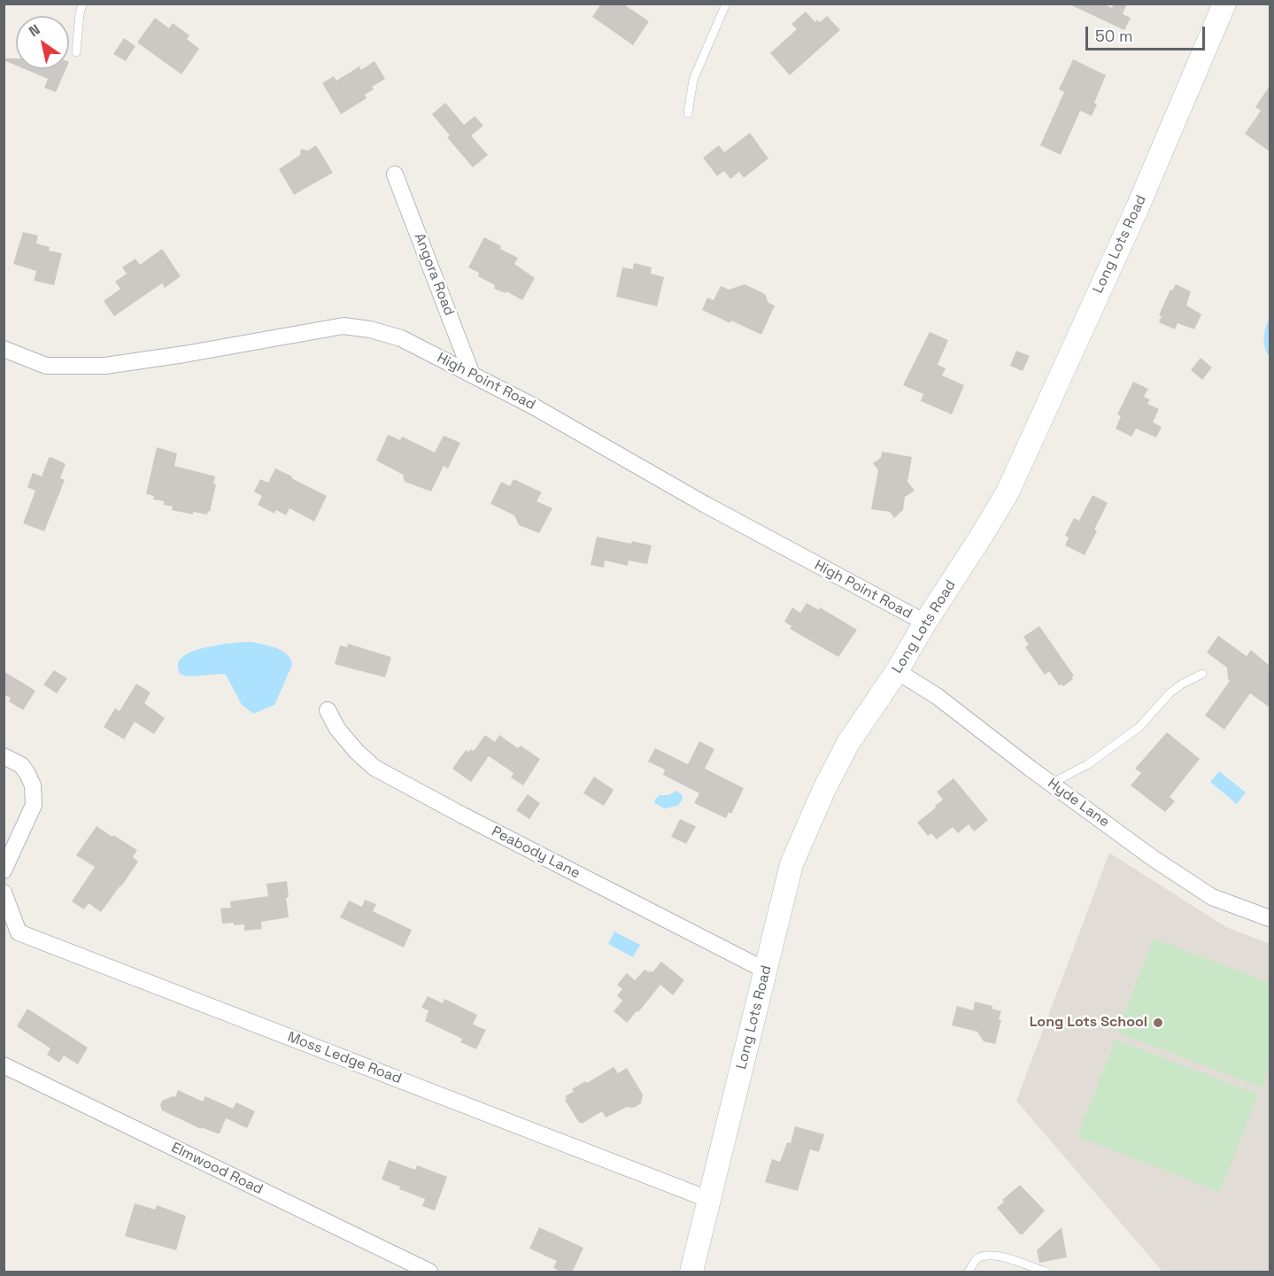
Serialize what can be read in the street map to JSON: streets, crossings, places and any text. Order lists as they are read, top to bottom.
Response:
{
  "streets": {
    "main road": ["Long Lots Road"],
    "street": [
      "Angora Road",
      "High Point Road",
      "Hyde Lane",
      "Peabody Lane",
      "Moss Ledge Road",
      "Elmwood Road"
    ]
  },
  "crossings": [
    ["Long Lots Road", "High Point Road"],
    ["Long Lots Road", "Hyde Lane"],
    ["Long Lots Road", "Peabody Lane"],
    ["Long Lots Road", "Moss Ledge Road"],
    ["Angora Road", "High Point Road"]
  ],
  "places": ["Long Lots School"],
  "scale_bar": "50 m",
  "north": "top left"
}
